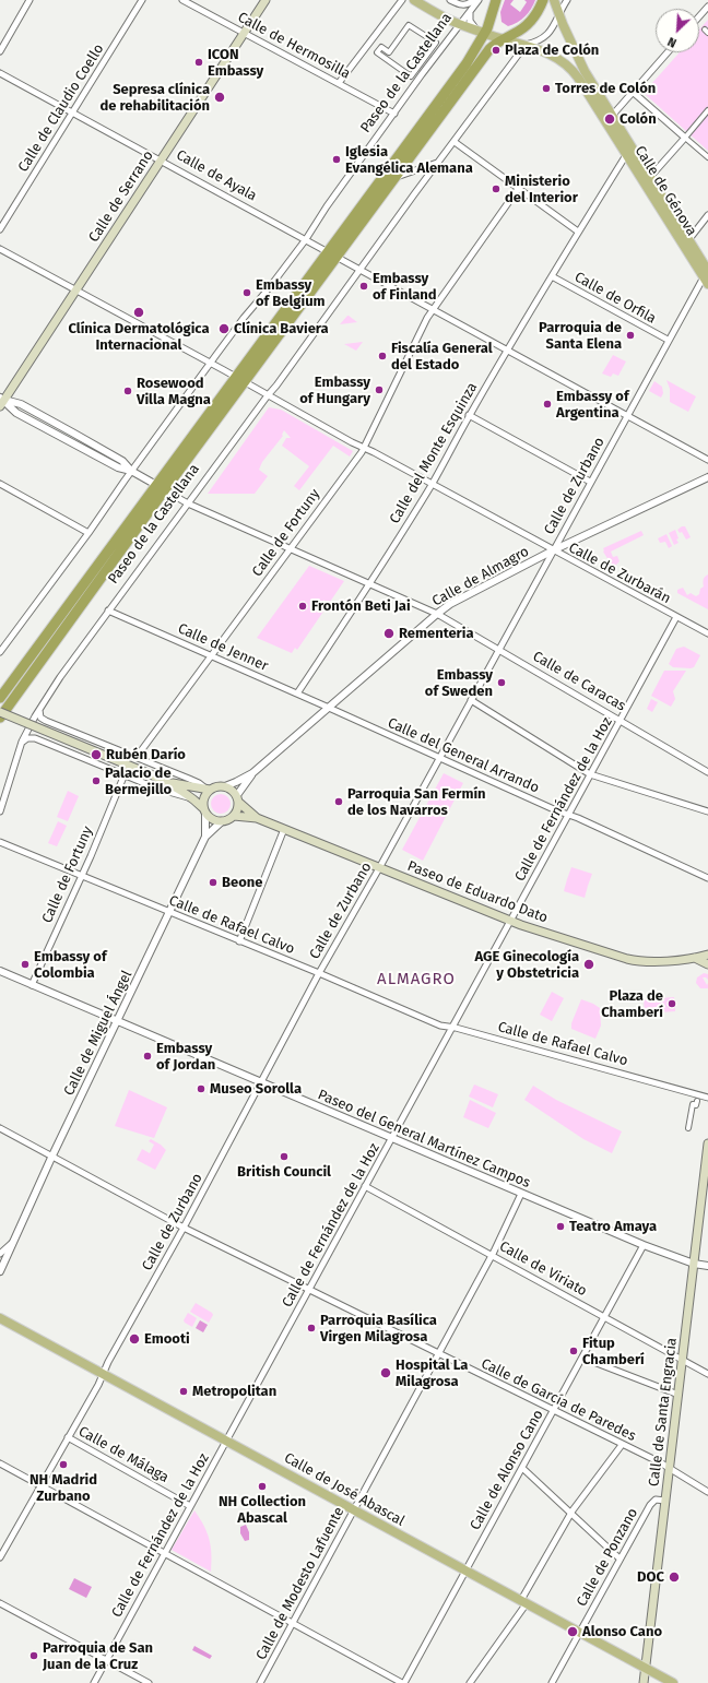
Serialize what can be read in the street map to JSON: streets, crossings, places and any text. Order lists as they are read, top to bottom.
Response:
{
  "streets": {
    "highway": ["Paseo de la Castellana"],
    "main road": [
      "Calle de Génova",
      "Calle de Serrano",
      "Paseo de Eduardo Dato",
      "Calle de Santa Engracia",
      "Calle de José Abascal"
    ],
    "street": [
      "Calle de Hermosilla",
      "Calle de Claudio Coello",
      "Calle de Ayala",
      "Calle de Orfila",
      "Calle del Monte Esquinza",
      "Calle de Zurbano",
      "Calle de Fortuny",
      "Calle de Zurbarán",
      "Calle de Almagro",
      "Calle de Jenner",
      "Calle de Caracas",
      "Calle del General Arrando",
      "Calle de Fernández de la Hoz",
      "Calle de Rafael Calvo",
      "Calle de Miguel Ángel",
      "Paseo del General Martínez Campos",
      "Calle de Viriato",
      "Calle de García de Paredes",
      "Calle de Málaga",
      "Calle de Alonso Cano",
      "Calle de Ponzano",
      "Calle de Modesto Lafuente"
    ]
  },
  "crossings": [
    ["Calle de Hermosilla", "Paseo de la Castellana"],
    ["Calle de Hermosilla", "Calle de Serrano"],
    ["Paseo de la Castellana", "Calle de Ayala"],
    ["Paseo de la Castellana", "Calle de Génova"],
    ["Paseo de la Castellana", "Calle de Zurbarán"],
    ["Paseo de la Castellana", "Calle de Jenner"],
    ["Paseo de la Castellana", "Calle de Caracas"],
    ["Calle de Claudio Coello", "Calle de Ayala"],
    ["Calle de Ayala", "Calle de Serrano"],
    ["Calle de Génova", "Calle del Monte Esquinza"],
    ["Calle de Génova", "Calle de Zurbano"],
    ["Calle de Serrano", "Calle de Zurbarán"],
    ["Calle de Orfila", "Calle del Monte Esquinza"],
    ["Calle de Orfila", "Calle de Zurbano"],
    ["Calle del Monte Esquinza", "Calle de Zurbarán"],
    ["Calle del Monte Esquinza", "Calle de Jenner"],
    ["Calle del Monte Esquinza", "Calle de Caracas"],
    ["Calle de Zurbano", "Calle de Zurbarán"],
    ["Calle de Zurbano", "Calle de Almagro"],
    ["Calle de Zurbano", "Calle de Caracas"],
    ["Calle de Zurbano", "Calle del General Arrando"],
    ["Calle de Zurbano", "Paseo de Eduardo Dato"],
    ["Calle de Zurbano", "Calle de Rafael Calvo"],
    ["Calle de Zurbano", "Paseo del General Martínez Campos"],
    ["Calle de Zurbano", "Calle de García de Paredes"],
    ["Calle de Zurbano", "Calle de Málaga"],
    ["Calle de Zurbano", "Calle de José Abascal"],
    ["Calle de Fortuny", "Calle de Zurbarán"],
    ["Calle de Fortuny", "Calle de Jenner"],
    ["Calle de Fortuny", "Calle de Caracas"],
    ["Calle de Fortuny", "Calle de Rafael Calvo"],
    ["Calle de Fortuny", "Paseo del General Martínez Campos"],
    ["Calle de Zurbarán", "Calle de Almagro"],
    ["Calle de Zurbarán", "Calle de Fernández de la Hoz"],
    ["Calle de Almagro", "Calle de Jenner"],
    ["Calle de Almagro", "Calle de Caracas"],
    ["Calle de Almagro", "Calle del General Arrando"],
    ["Calle de Almagro", "Paseo de Eduardo Dato"],
    ["Calle de Almagro", "Calle de Miguel Ángel"],
    ["Calle de Jenner", "Calle del General Arrando"],
    ["Calle de Caracas", "Calle de Fernández de la Hoz"],
    ["Calle del General Arrando", "Calle de Fernández de la Hoz"],
    ["Calle de Fernández de la Hoz", "Paseo de Eduardo Dato"],
    ["Calle de Fernández de la Hoz", "Calle de Rafael Calvo"],
    ["Calle de Fernández de la Hoz", "Paseo del General Martínez Campos"],
    ["Calle de Fernández de la Hoz", "Calle de Viriato"],
    ["Calle de Fernández de la Hoz", "Calle de García de Paredes"],
    ["Calle de Fernández de la Hoz", "Calle de Málaga"],
    ["Calle de Fernández de la Hoz", "Calle de José Abascal"],
    ["Paseo de Eduardo Dato", "Calle de Miguel Ángel"],
    ["Calle de Rafael Calvo", "Calle de Miguel Ángel"],
    ["Calle de Miguel Ángel", "Paseo del General Martínez Campos"],
    ["Calle de Miguel Ángel", "Calle de García de Paredes"],
    ["Paseo del General Martínez Campos", "Calle de Santa Engracia"],
    ["Paseo del General Martínez Campos", "Calle de Alonso Cano"],
    ["Paseo del General Martínez Campos", "Calle de Modesto Lafuente"],
    ["Calle de Viriato", "Calle de Santa Engracia"],
    ["Calle de Viriato", "Calle de Alonso Cano"],
    ["Calle de Viriato", "Calle de Modesto Lafuente"],
    ["Calle de García de Paredes", "Calle de Santa Engracia"],
    ["Calle de García de Paredes", "Calle de Alonso Cano"],
    ["Calle de García de Paredes", "Calle de Modesto Lafuente"],
    ["Calle de Santa Engracia", "Calle de José Abascal"],
    ["Calle de Santa Engracia", "Calle de Ponzano"],
    ["Calle de Alonso Cano", "Calle de José Abascal"],
    ["Calle de José Abascal", "Calle de Ponzano"],
    ["Calle de José Abascal", "Calle de Modesto Lafuente"]
  ],
  "districts": ["ALMAGRO"],
  "places": [
    "Plaza de Colón",
    "ICON Embassy",
    "Torres de Colón",
    "Sepresa clínica de rehabilitación",
    "Colón",
    "Iglesia Evangélica Alemana",
    "Ministerio del Interior",
    "Embassy of Finland",
    "Embassy of Belgium",
    "Clínica Dermatológica Internacional",
    "Clínica Baviera",
    "Parroquia de Santa Elena",
    "Fiscalía General del Estado",
    "Embassy of Hungary",
    "Rosewood Villa Magna",
    "Embassy of Argentina",
    "Frontón Beti Jai",
    "Rementeria",
    "Embassy of Sweden",
    "Rubén Darío",
    "Palacio de Bermejillo",
    "Parroquia San Fermín de los Navarros",
    "Beone",
    "Embassy of Colombia",
    "AGE Ginecología y Obstetricia",
    "Plaza de Chamberí",
    "Embassy of Jordan",
    "Museo Sorolla",
    "British Council",
    "Teatro Amaya",
    "Parroquia Basílica Virgen Milagrosa",
    "Emooti",
    "Fitup Chamberí",
    "Hospital La Milagrosa",
    "Metropolitan",
    "NH Madrid Zurbano",
    "NH Collection Abascal",
    "DOC",
    "Alonso Cano",
    "Parroquia de San Juan de la Cruz"
  ],
  "north": "bottom left"
}
